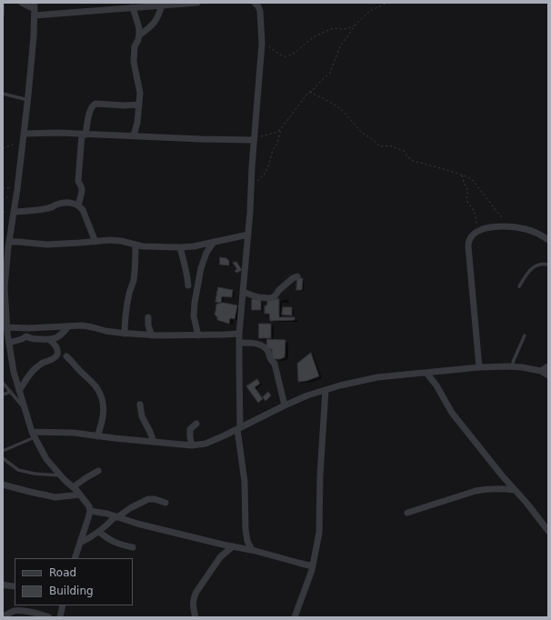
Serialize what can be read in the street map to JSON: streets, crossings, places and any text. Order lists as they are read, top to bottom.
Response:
{
  "legend": ["Road", "Building"]
}
